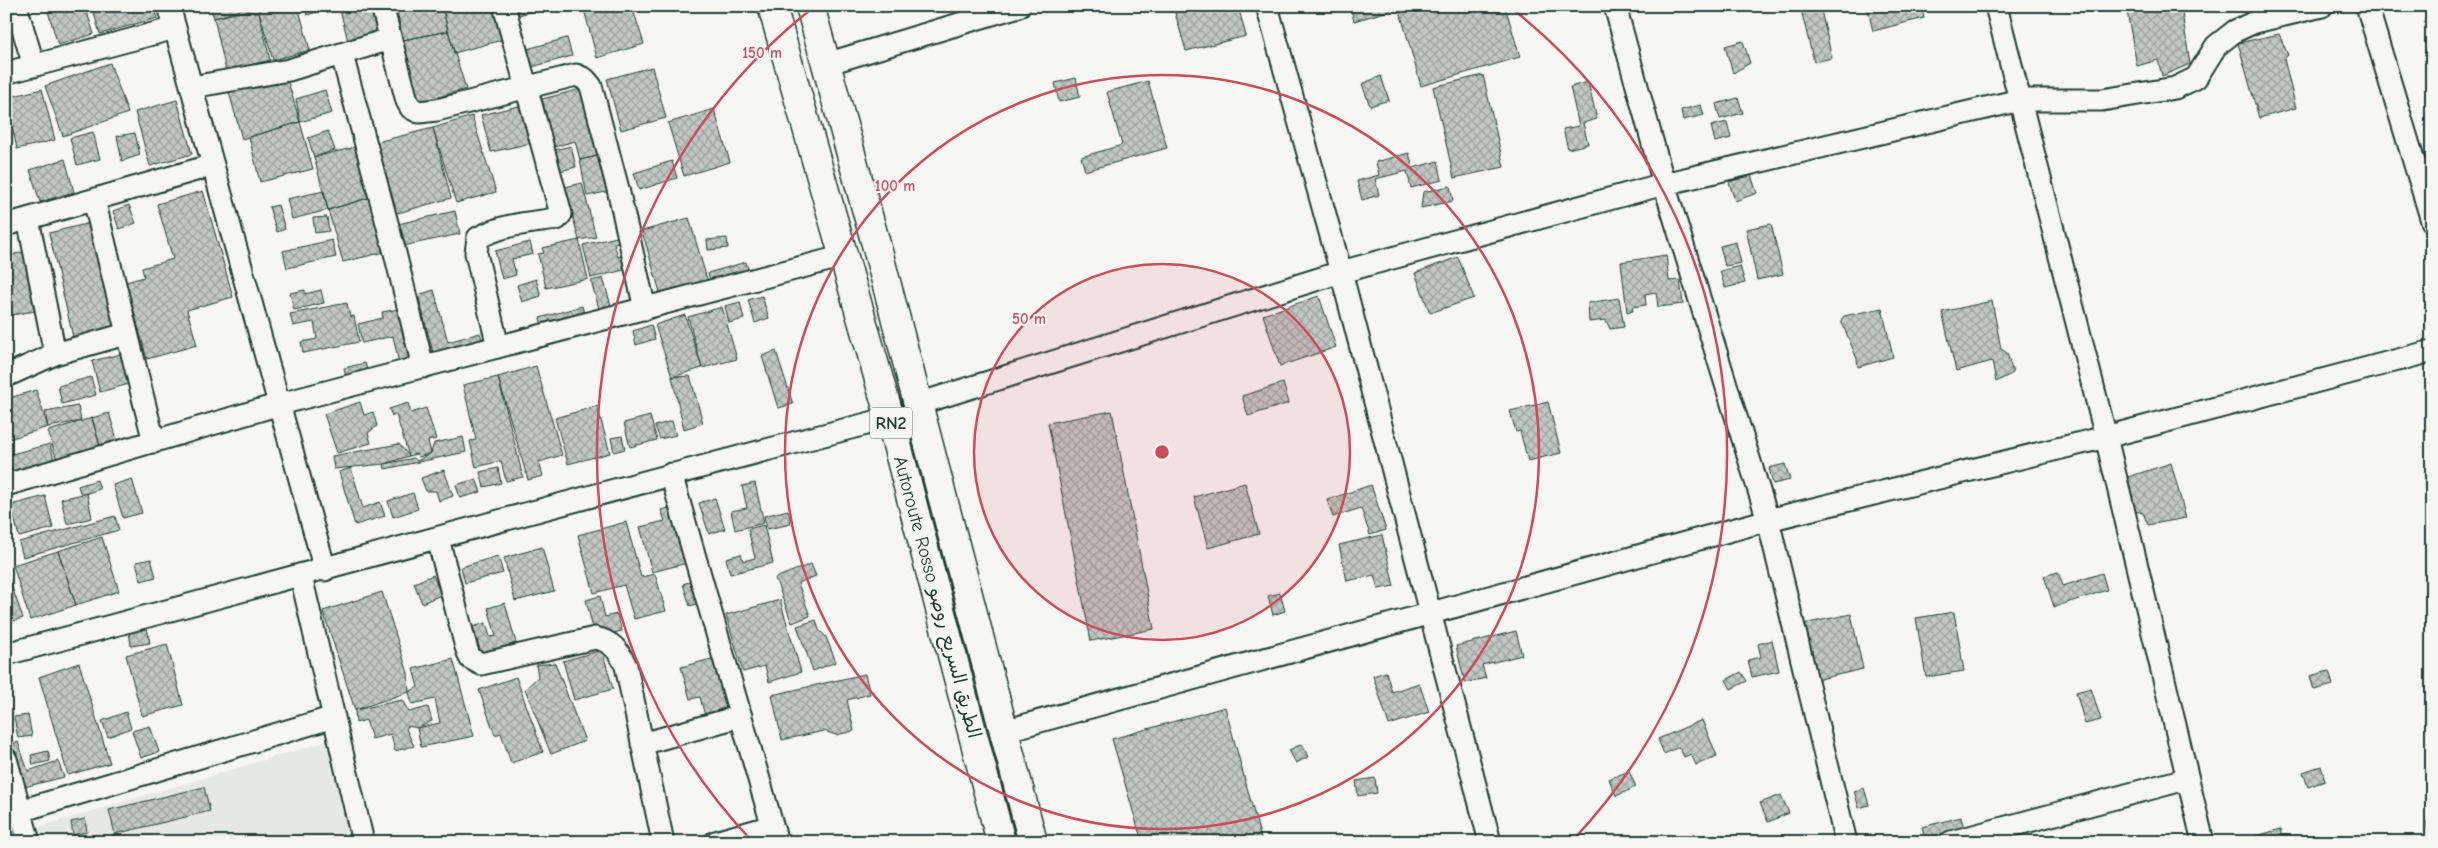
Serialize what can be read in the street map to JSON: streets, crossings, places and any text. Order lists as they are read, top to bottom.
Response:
{
  "streets": {
    "highway": ["RN2", "Autoroute Rosso الطريق السريع روصو"]
  },
  "rings": ["150 m", "100 m", "50 m"]
}
